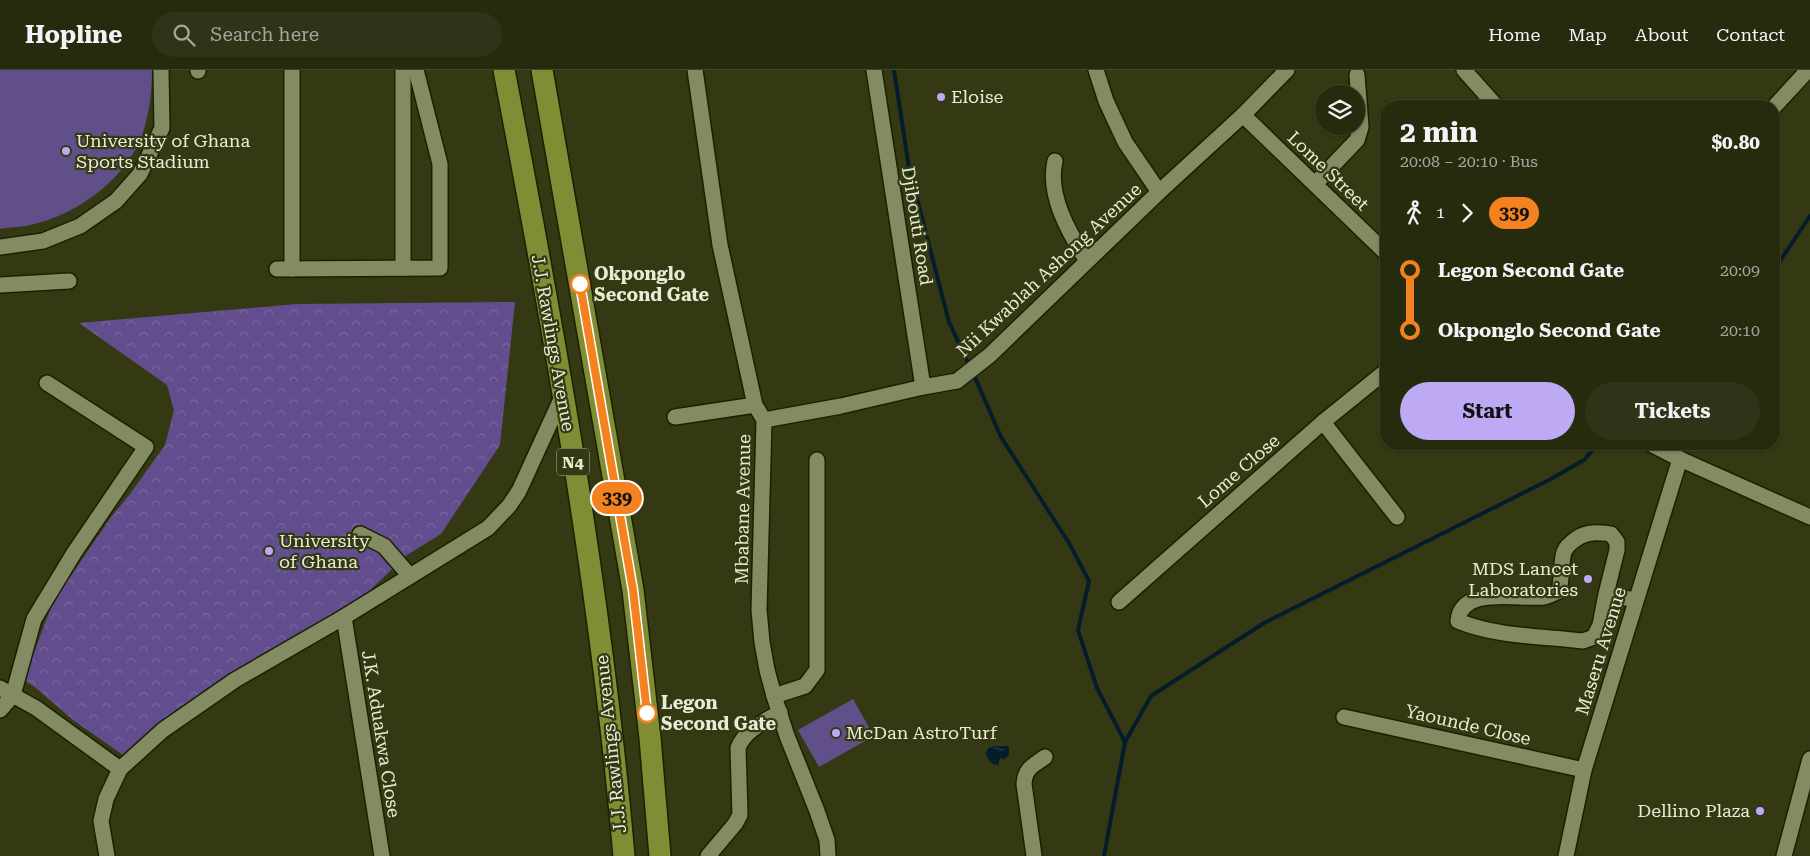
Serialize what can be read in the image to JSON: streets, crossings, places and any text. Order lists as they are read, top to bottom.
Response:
{
  "streets": {
    "highway": ["J.J. Rawlings Avenue", "N4"],
    "street": [
      "Lome Street",
      "Djibouti Road",
      "Nii Kwablah Ashong Avenue",
      "Lome Close",
      "Mbabane Avenue",
      "Maseru Avenue",
      "Yaounde Close",
      "J.K. Aduakwa Close"
    ]
  },
  "crossings": [
    ["Lome Street", "Nii Kwablah Ashong Avenue"],
    ["Djibouti Road", "Nii Kwablah Ashong Avenue"],
    ["Nii Kwablah Ashong Avenue", "Mbabane Avenue"],
    ["Maseru Avenue", "Yaounde Close"]
  ],
  "places": [
    "Eloise",
    "University of Ghana Sports Stadium",
    "Okponglo Second Gate",
    "University of Ghana",
    "MDS Lancet Laboratories",
    "Legon Second Gate",
    "McDan AstroTurf",
    "Dellino Plaza"
  ],
  "lines": ["bus line 339"],
  "page": {
    "header": "Hopline",
    "search": "Search here",
    "nav": [
      "Home",
      "Map",
      "About",
      "Contact"
    ],
    "on_map": "339",
    "heading": ["2 min", "20:08 – 20:10 · Bus", "$0.80"],
    "legs": ["1", "339"],
    "list": [
      {
        "name": "Legon Second Gate",
        "value": "20:09"
      },
      {
        "name": "Okponglo Second Gate",
        "value": "20:10"
      }
    ],
    "buttons": ["Start", "Tickets"]
  }
}
